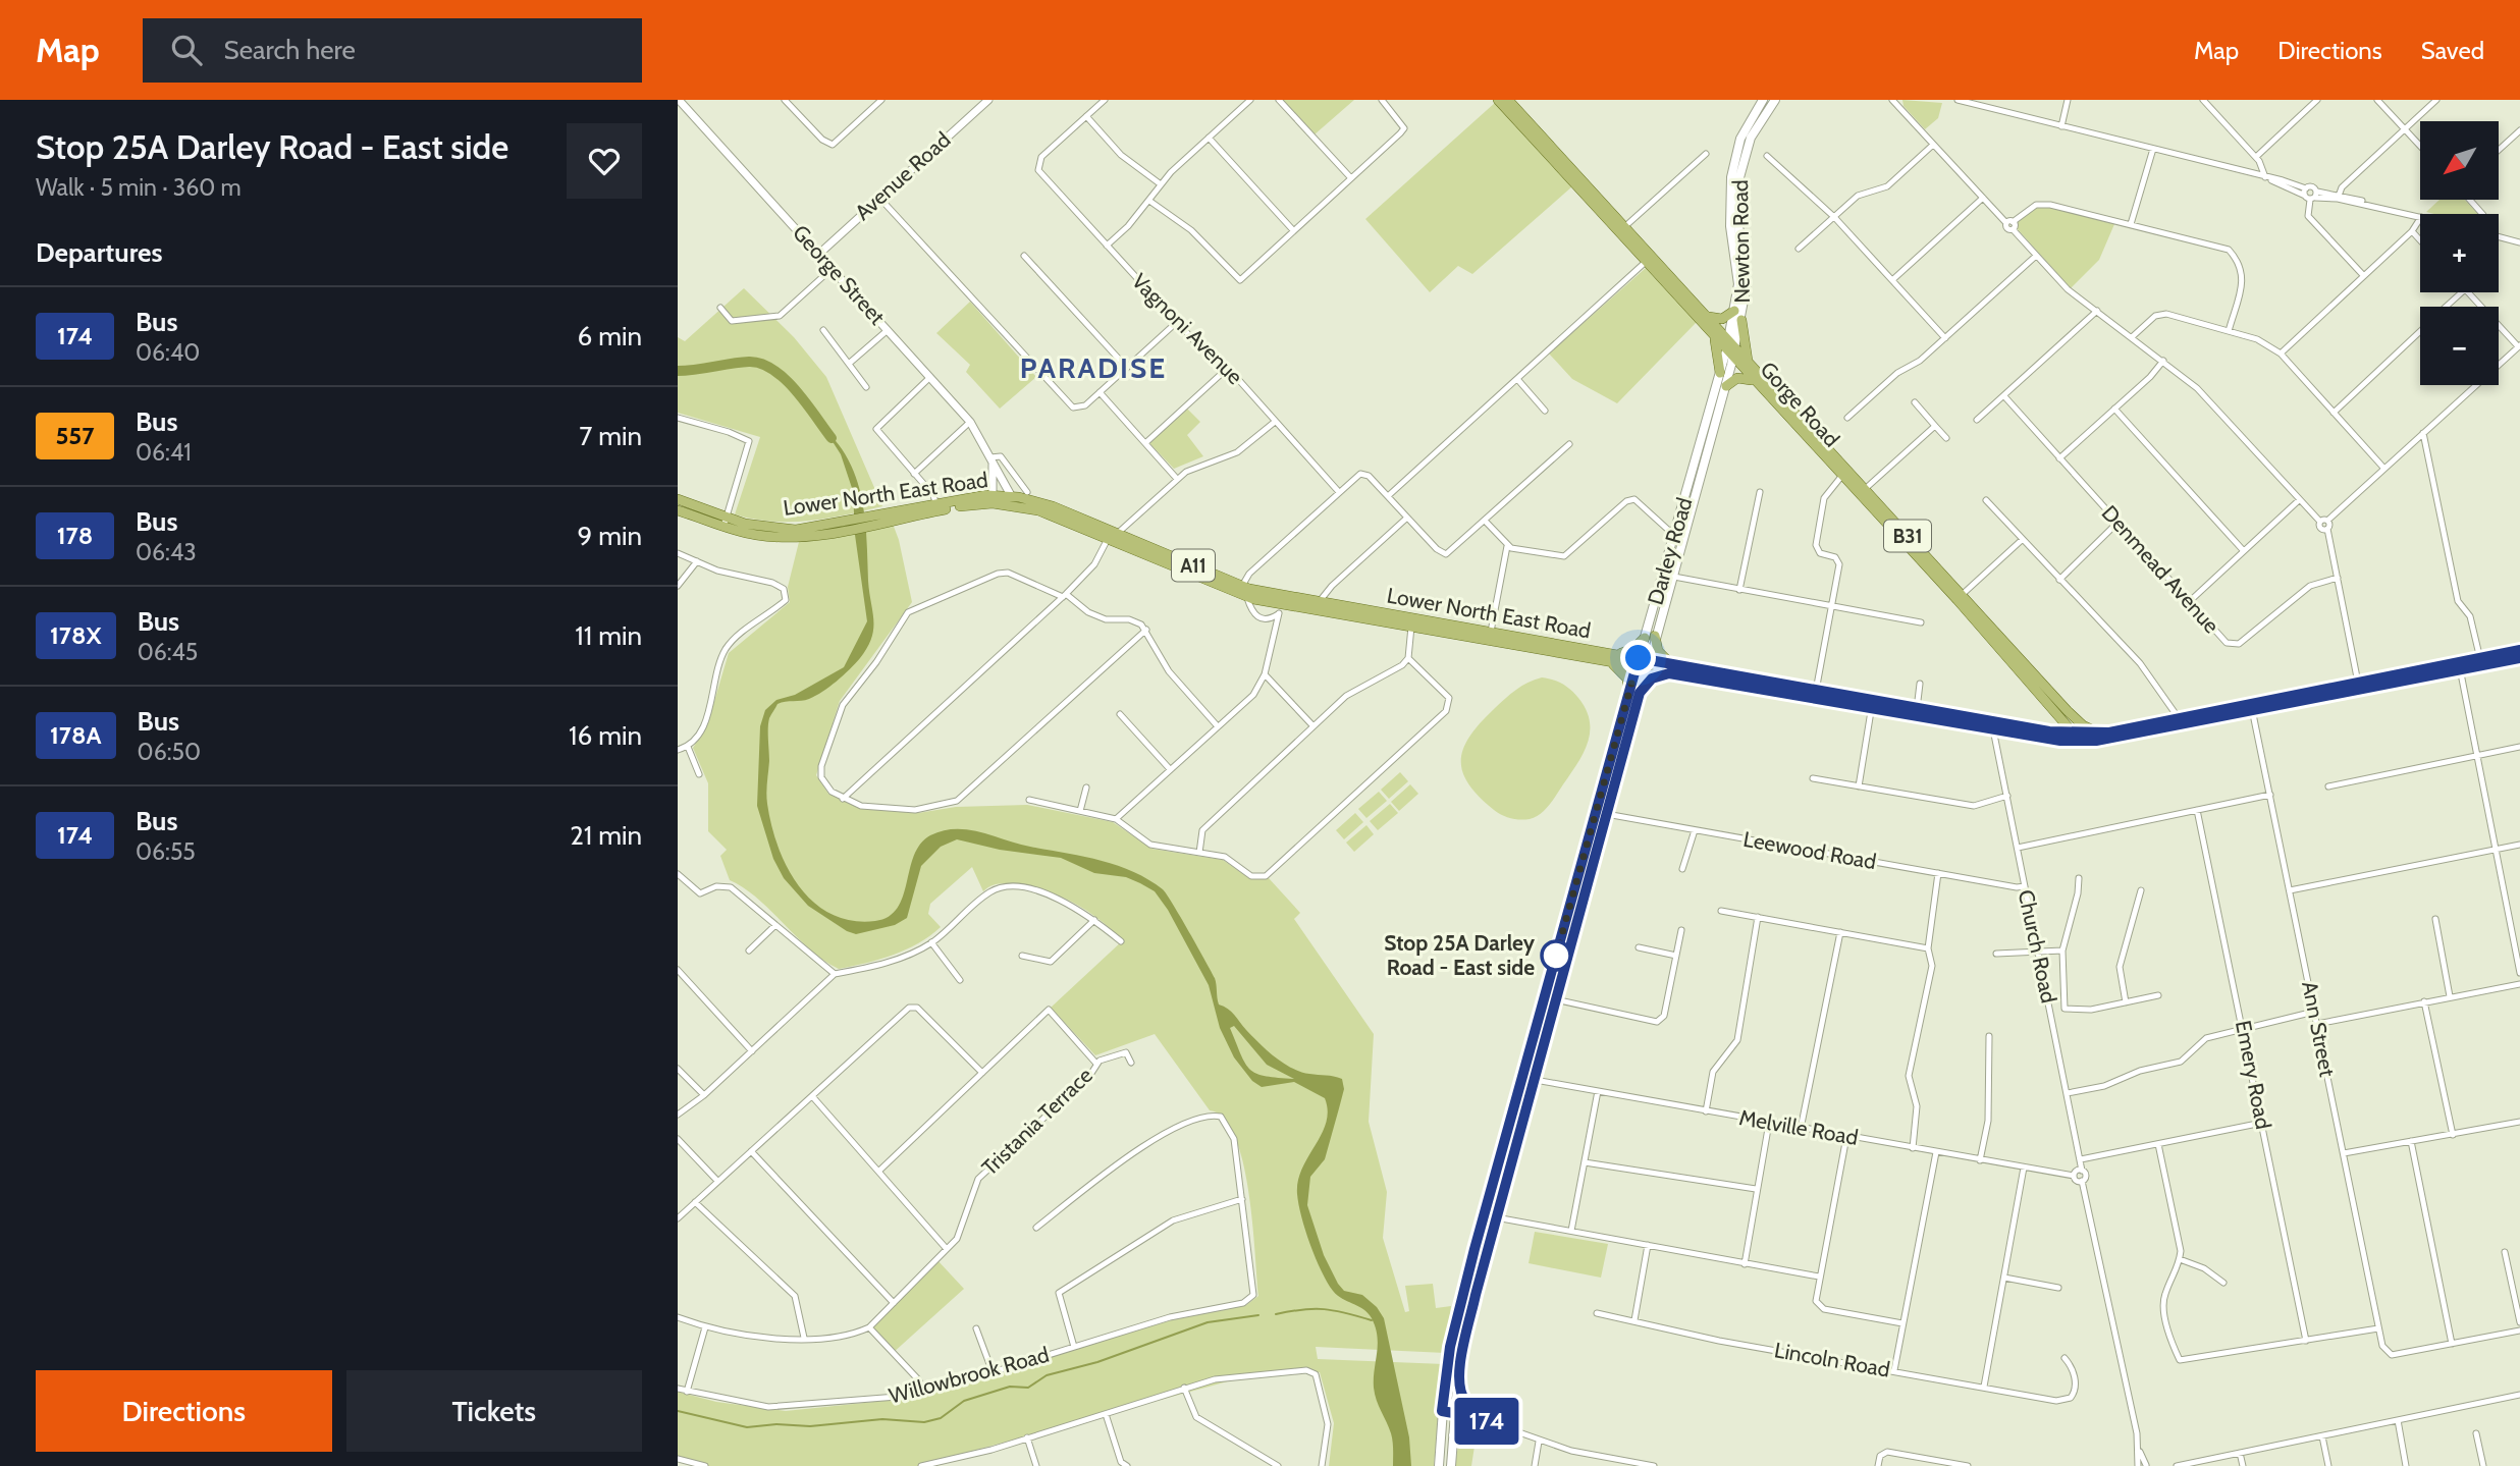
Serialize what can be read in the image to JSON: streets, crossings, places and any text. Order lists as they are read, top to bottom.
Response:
{
  "streets": {
    "main road": [
      "Newton Road",
      "Gorge Road",
      "Lower North East Road",
      "B31",
      "Darley Road",
      "A11"
    ],
    "street": [
      "Avenue Road",
      "George Street",
      "Vagnoni Avenue",
      "Denmead Avenue",
      "Leewood Road",
      "Church Road",
      "Ann Street",
      "Emery Road",
      "Tristania Terrace",
      "Melville Road",
      "Lincoln Road",
      "Willowbrook Road"
    ]
  },
  "crossings": [
    ["Avenue Road", "George Street"],
    ["Newton Road", "Gorge Road"],
    ["Newton Road", "Darley Road"],
    ["George Street", "Lower North East Road"],
    ["Gorge Road", "Lower North East Road"],
    ["Gorge Road", "Darley Road"],
    ["Lower North East Road", "Darley Road"],
    ["Lower North East Road", "Church Road"],
    ["Lower North East Road", "Ann Street"],
    ["Darley Road", "Leewood Road"],
    ["Darley Road", "Melville Road"],
    ["Leewood Road", "Church Road"],
    ["Church Road", "Melville Road"]
  ],
  "districts": ["PARADISE"],
  "places": ["Stop 25A Darley Road - East side"],
  "lines": ["bus line 174"],
  "north": "bottom left",
  "page": {
    "header": "Map",
    "search": "Search here",
    "nav": ["Map", "Directions", "Saved"],
    "heading": [
      ["Stop 25A Darley Road - East side", "Walk · 5 min · 360 m"],
      "Departures"
    ],
    "on_map": "174",
    "map_buttons": ["+", "−"],
    "list": [
      {
        "mark": "174",
        "name": "Bus",
        "note": "06:40",
        "value": "6 min"
      },
      {
        "mark": "557",
        "name": "Bus",
        "note": "06:41",
        "value": "7 min"
      },
      {
        "mark": "178",
        "name": "Bus",
        "note": "06:43",
        "value": "9 min"
      },
      {
        "mark": "178X",
        "name": "Bus",
        "note": "06:45",
        "value": "11 min"
      },
      {
        "mark": "178A",
        "name": "Bus",
        "note": "06:50",
        "value": "16 min"
      },
      {
        "mark": "174",
        "name": "Bus",
        "note": "06:55",
        "value": "21 min"
      }
    ],
    "buttons": ["Directions", "Tickets"]
  }
}
